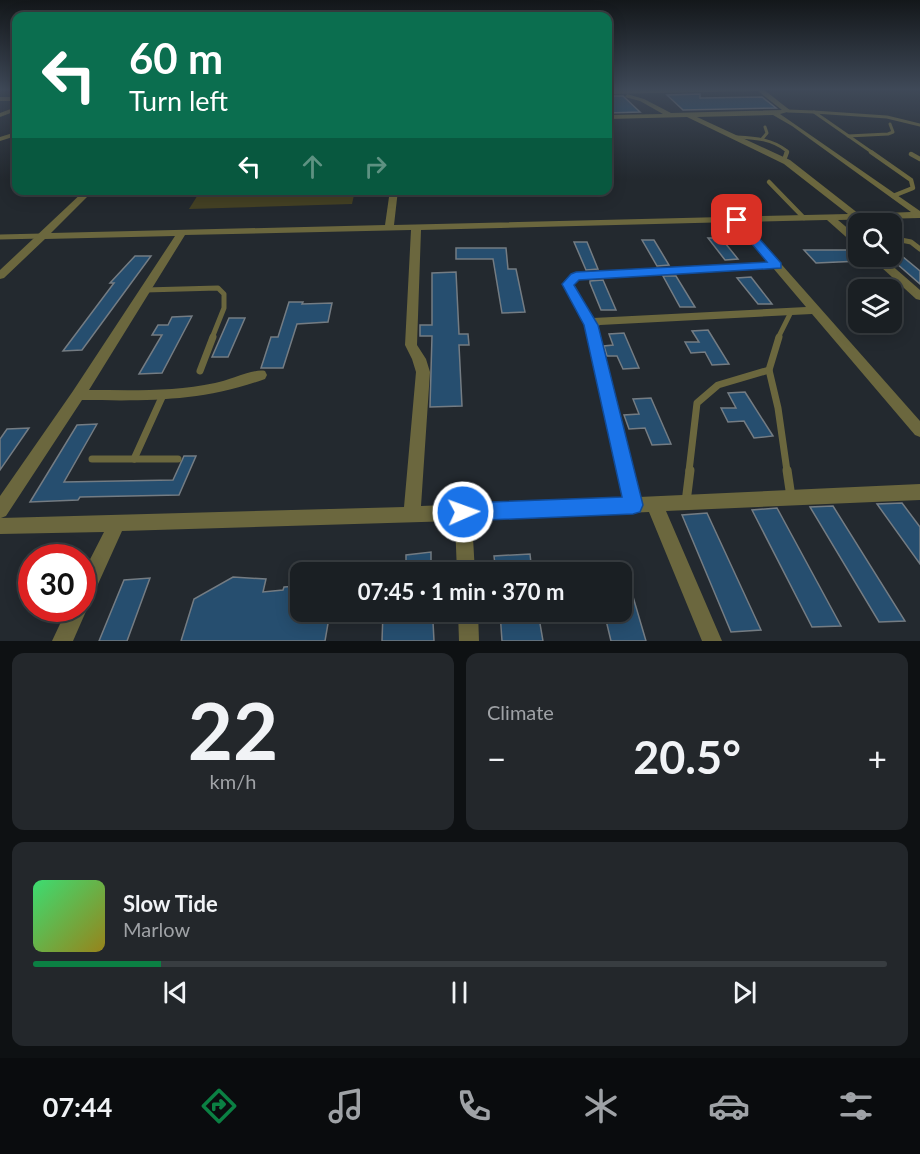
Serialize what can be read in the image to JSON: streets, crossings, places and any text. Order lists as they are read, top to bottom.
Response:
{
  "page": {
    "turn": ["60 m", "Turn left"],
    "limit": "30",
    "trip": "07:45 · 1 min · 370 m",
    "tile": [
      ["22", "km/h"],
      "Climate"
    ],
    "heat": ["−", "20.5°", "+"],
    "song": ["Slow Tide", "Marlow"],
    "tabs": "07:44"
  }
}
